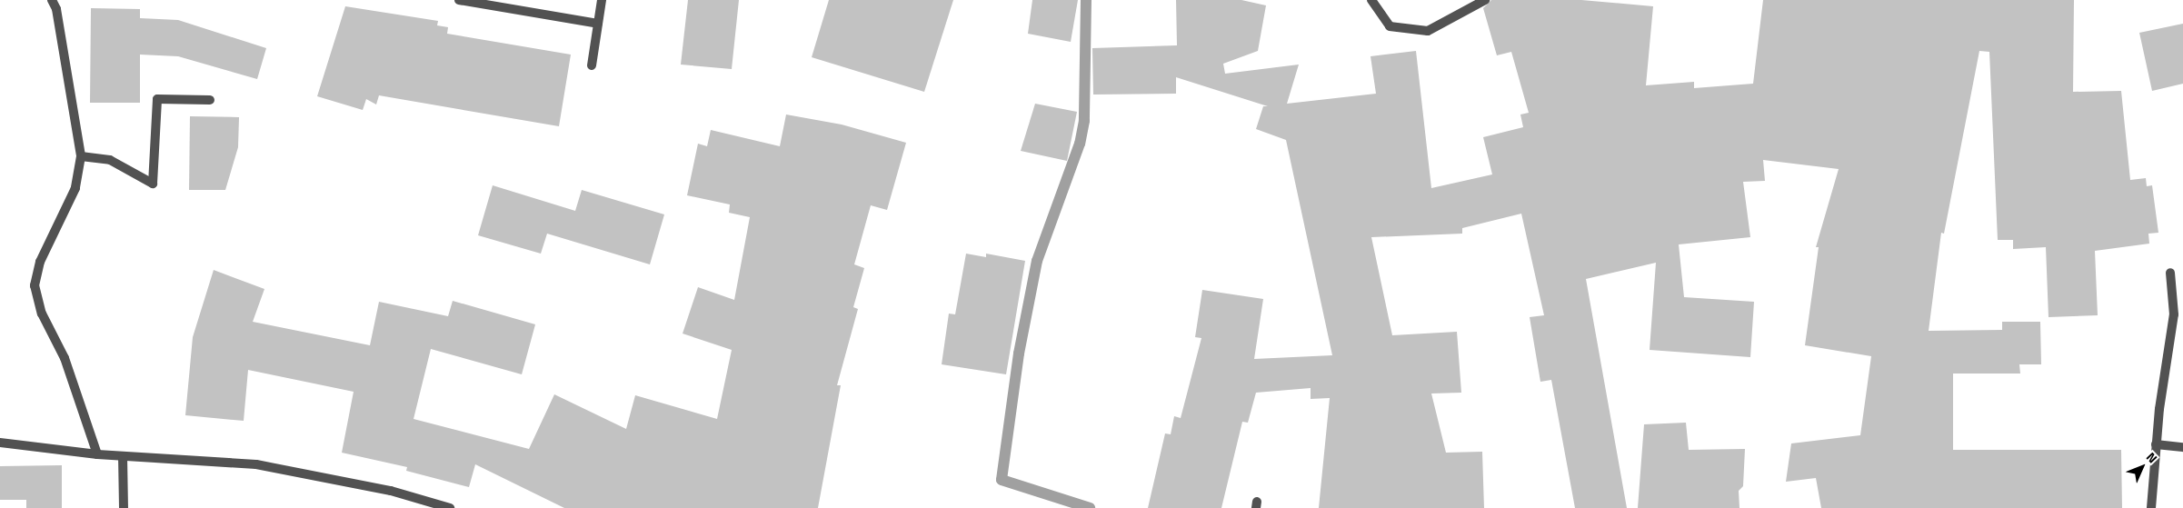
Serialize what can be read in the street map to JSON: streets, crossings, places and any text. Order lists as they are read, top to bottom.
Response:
{
  "north": "top right"
}
